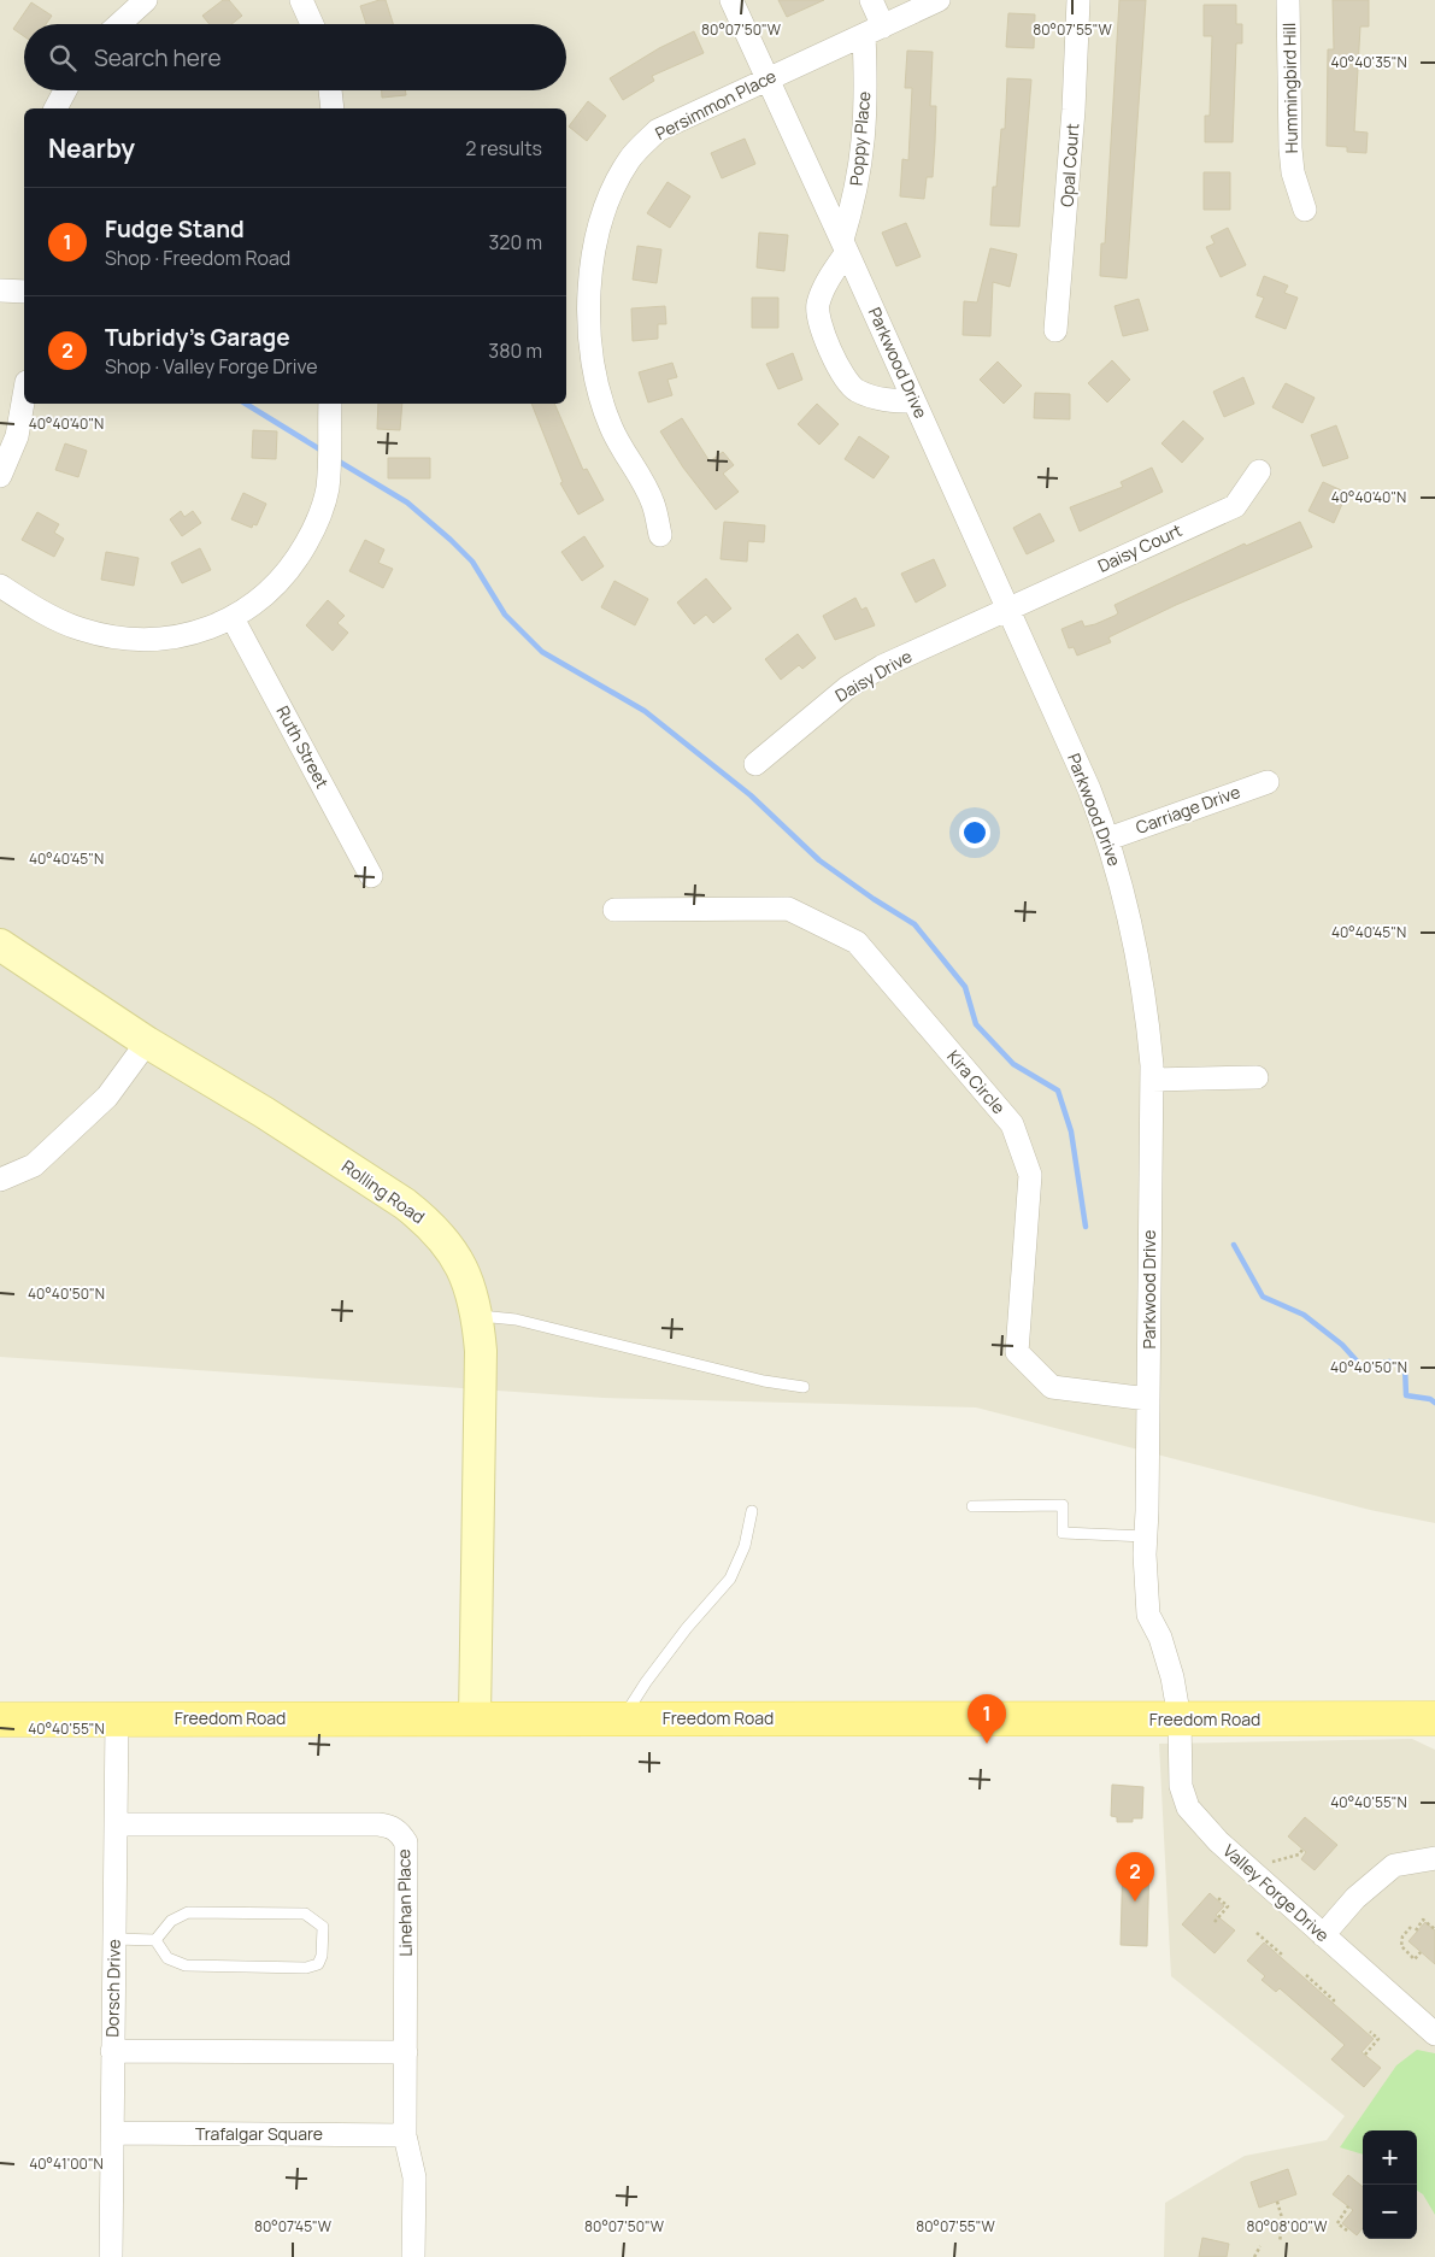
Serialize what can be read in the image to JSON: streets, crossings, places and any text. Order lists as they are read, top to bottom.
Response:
{
  "streets": {
    "main road": ["Freedom Road"],
    "street": [
      "Hummingbird Hill",
      "Persimmon Place",
      "Poppy Place",
      "Opal Court",
      "Parkwood Drive",
      "Daisy Court",
      "Daisy Drive",
      "Ruth Street",
      "Carriage Drive",
      "Kira Circle",
      "Rolling Road",
      "Valley Forge Drive",
      "Linehan Place",
      "Dorsch Drive",
      "Trafalgar Square"
    ]
  },
  "crossings": [
    ["Persimmon Place", "Poppy Place"],
    ["Persimmon Place", "Parkwood Drive"],
    ["Poppy Place", "Parkwood Drive"],
    ["Parkwood Drive", "Daisy Court"],
    ["Parkwood Drive", "Daisy Drive"],
    ["Parkwood Drive", "Carriage Drive"],
    ["Parkwood Drive", "Kira Circle"],
    ["Parkwood Drive", "Freedom Road"],
    ["Parkwood Drive", "Valley Forge Drive"],
    ["Daisy Court", "Daisy Drive"],
    ["Rolling Road", "Freedom Road"],
    ["Freedom Road", "Valley Forge Drive"],
    ["Freedom Road", "Dorsch Drive"],
    ["Linehan Place", "Dorsch Drive"],
    ["Linehan Place", "Trafalgar Square"],
    ["Dorsch Drive", "Trafalgar Square"]
  ],
  "page": {
    "search": "Search here",
    "heading": ["Nearby", "2 results"],
    "list": [
      {
        "mark": "1",
        "name": "Fudge Stand",
        "note": "Shop · Freedom Road",
        "value": "320 m"
      },
      {
        "mark": "2",
        "name": "Tubridy's Garage",
        "note": "Shop · Valley Forge Drive",
        "value": "380 m"
      }
    ],
    "pins": ["1", "2"],
    "map_buttons": ["+", "−"]
  },
  "coordinates": [
    "80°07'50\"W",
    "80°07'55\"W",
    "40°40'35\"N",
    "40°40'40\"N",
    "40°40'45\"N",
    "40°40'50\"N",
    "40°40'55\"N",
    "40°41'00\"N",
    "80°07'45\"W",
    "80°08'00\"W"
  ]
}
